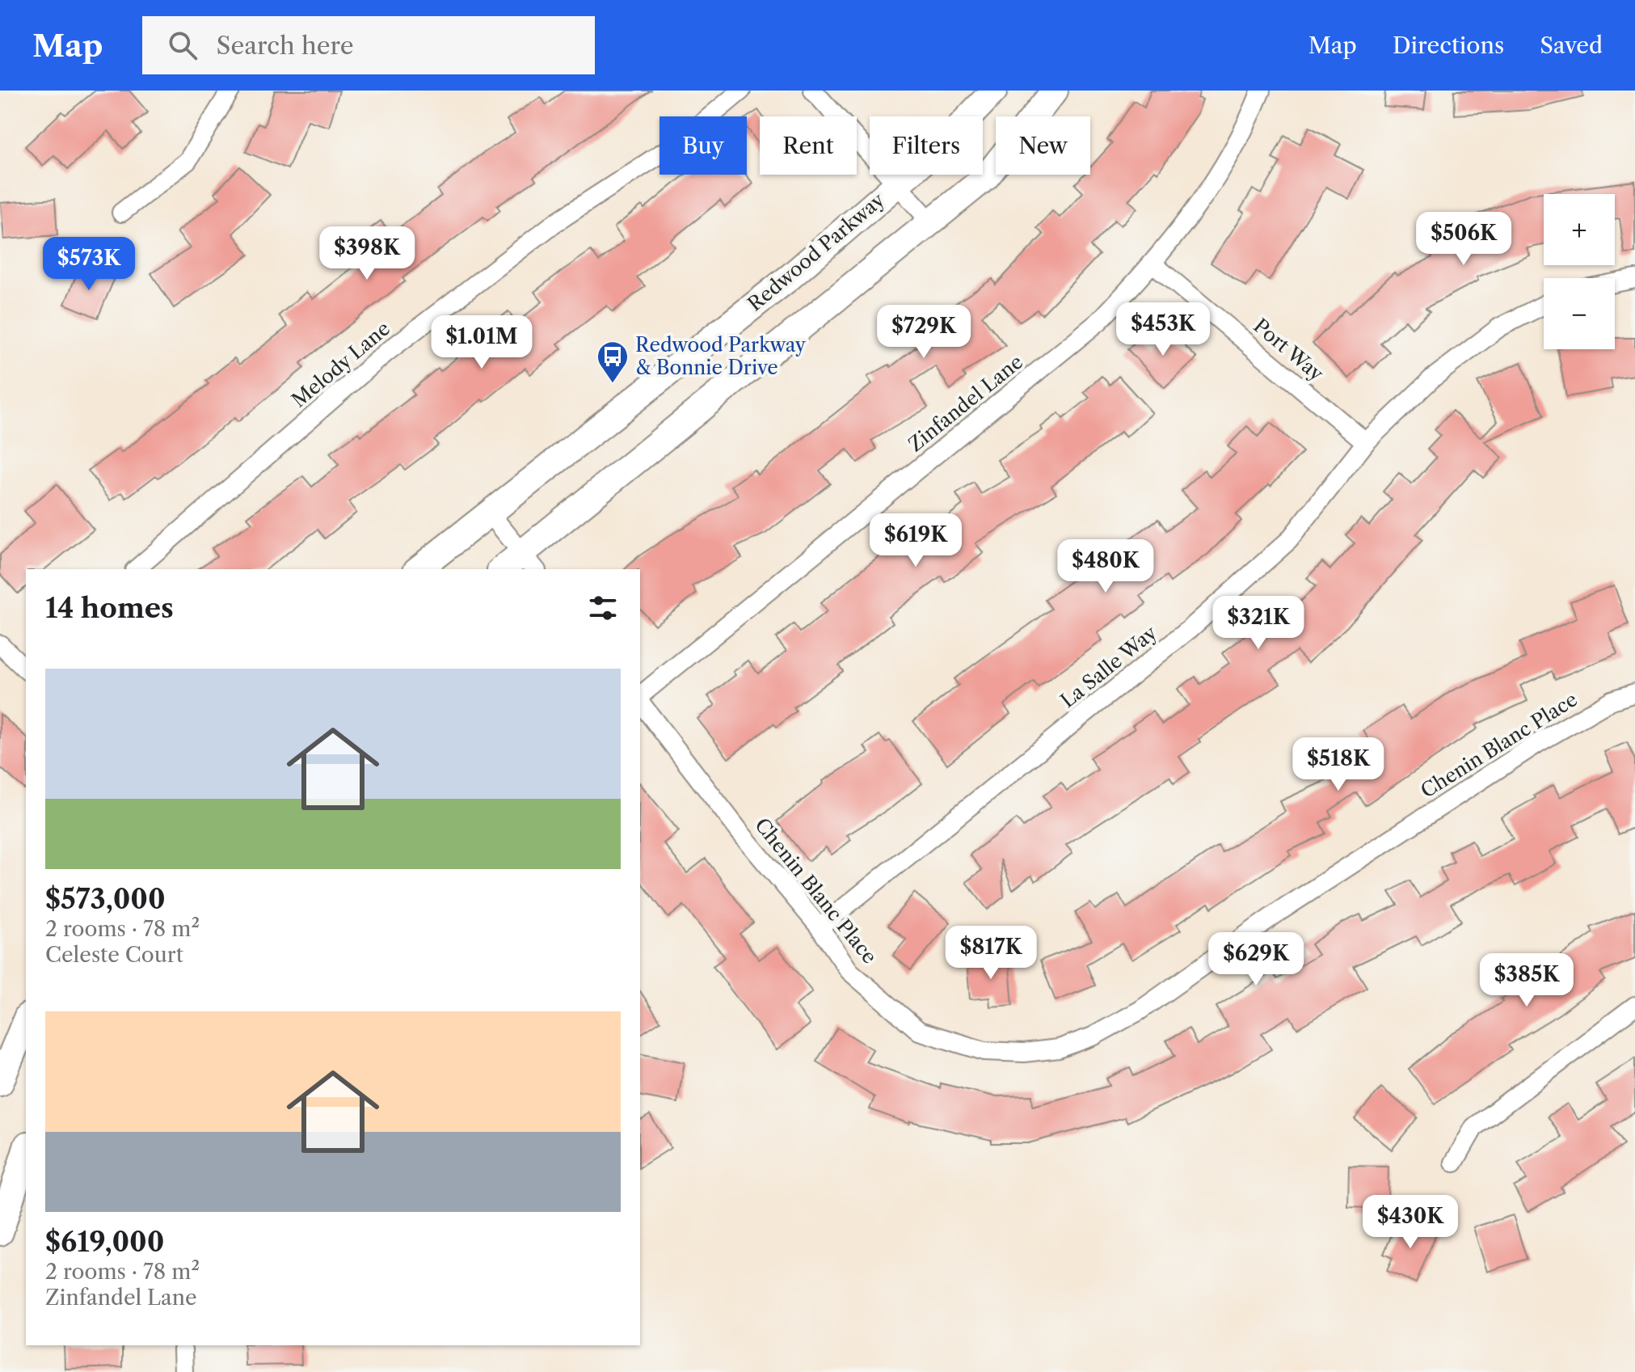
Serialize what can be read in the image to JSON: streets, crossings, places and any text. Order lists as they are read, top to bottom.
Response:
{
  "streets": {
    "main road": ["Redwood Parkway"],
    "street": [
      "Port Way",
      "Melody Lane",
      "Zinfandel Lane",
      "La Salle Way",
      "Chenin Blanc Place"
    ]
  },
  "crossings": [
    ["Port Way", "Zinfandel Lane"],
    ["Port Way", "La Salle Way"],
    ["La Salle Way", "Chenin Blanc Place"]
  ],
  "places": {
    "bus stop": ["Redwood Parkway & Bonnie Drive"]
  },
  "page": {
    "header": "Map",
    "search": "Search here",
    "nav": ["Map", "Directions", "Saved"],
    "chip": [
      "Buy",
      "Rent",
      "Filters",
      "New"
    ],
    "map_buttons": ["+", "−"],
    "price": [
      "$506K",
      "$398K",
      "$573K",
      "$453K",
      "$729K",
      "$1.01M",
      "$619K",
      "$480K",
      "$321K",
      "$518K",
      "$817K",
      "$629K",
      "$385K",
      "$430K"
    ],
    "heading": "14 homes",
    "list": [
      {
        "name": "$573,000",
        "note": "2 rooms · 78 m² · Celeste Court"
      },
      {
        "name": "$619,000",
        "note": "2 rooms · 78 m² · Zinfandel Lane"
      }
    ]
  }
}
